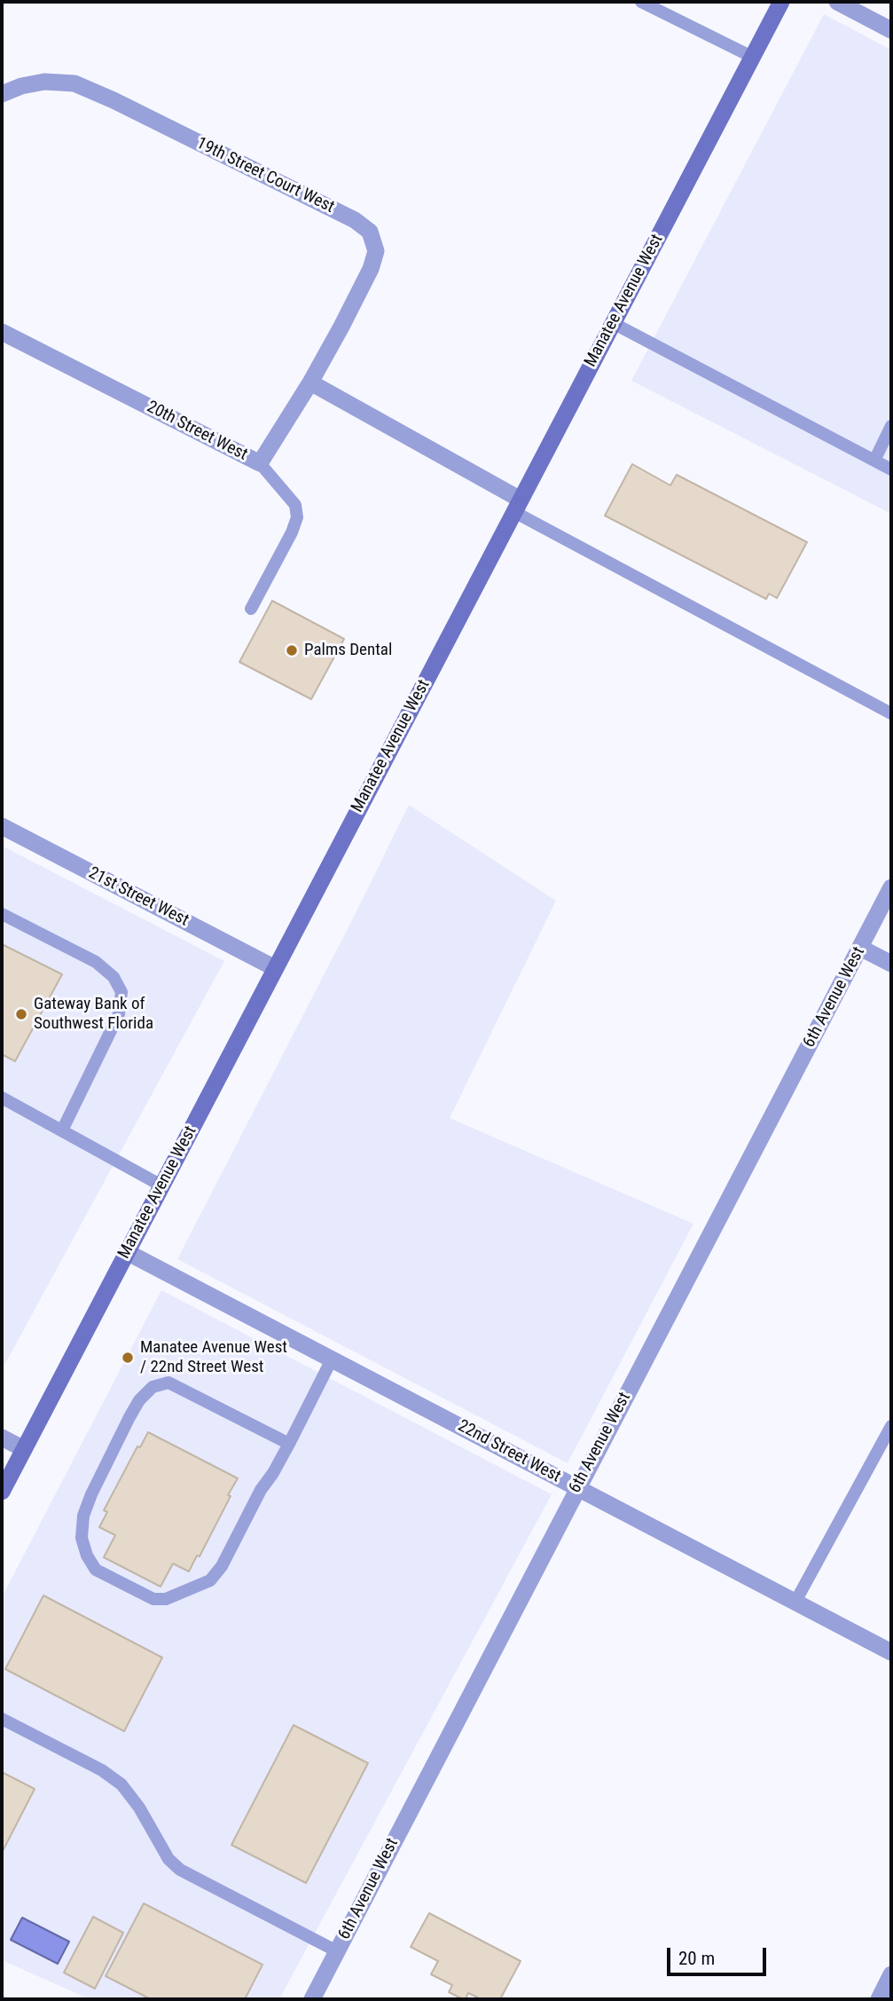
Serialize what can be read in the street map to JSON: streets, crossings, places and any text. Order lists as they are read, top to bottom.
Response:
{
  "streets": {
    "main road": ["Manatee Avenue West"],
    "street": [
      "19th Street Court West",
      "20th Street West",
      "21st Street West",
      "6th Avenue West",
      "22nd Street West"
    ]
  },
  "crossings": [
    ["19th Street Court West", "20th Street West"],
    ["Manatee Avenue West", "21st Street West"],
    ["Manatee Avenue West", "22nd Street West"],
    ["6th Avenue West", "22nd Street West"]
  ],
  "places": ["Palms Dental", "Gateway Bank of Southwest Florida", "Manatee Avenue West / 22nd Street West"],
  "scale_bar": "20 m"
}
